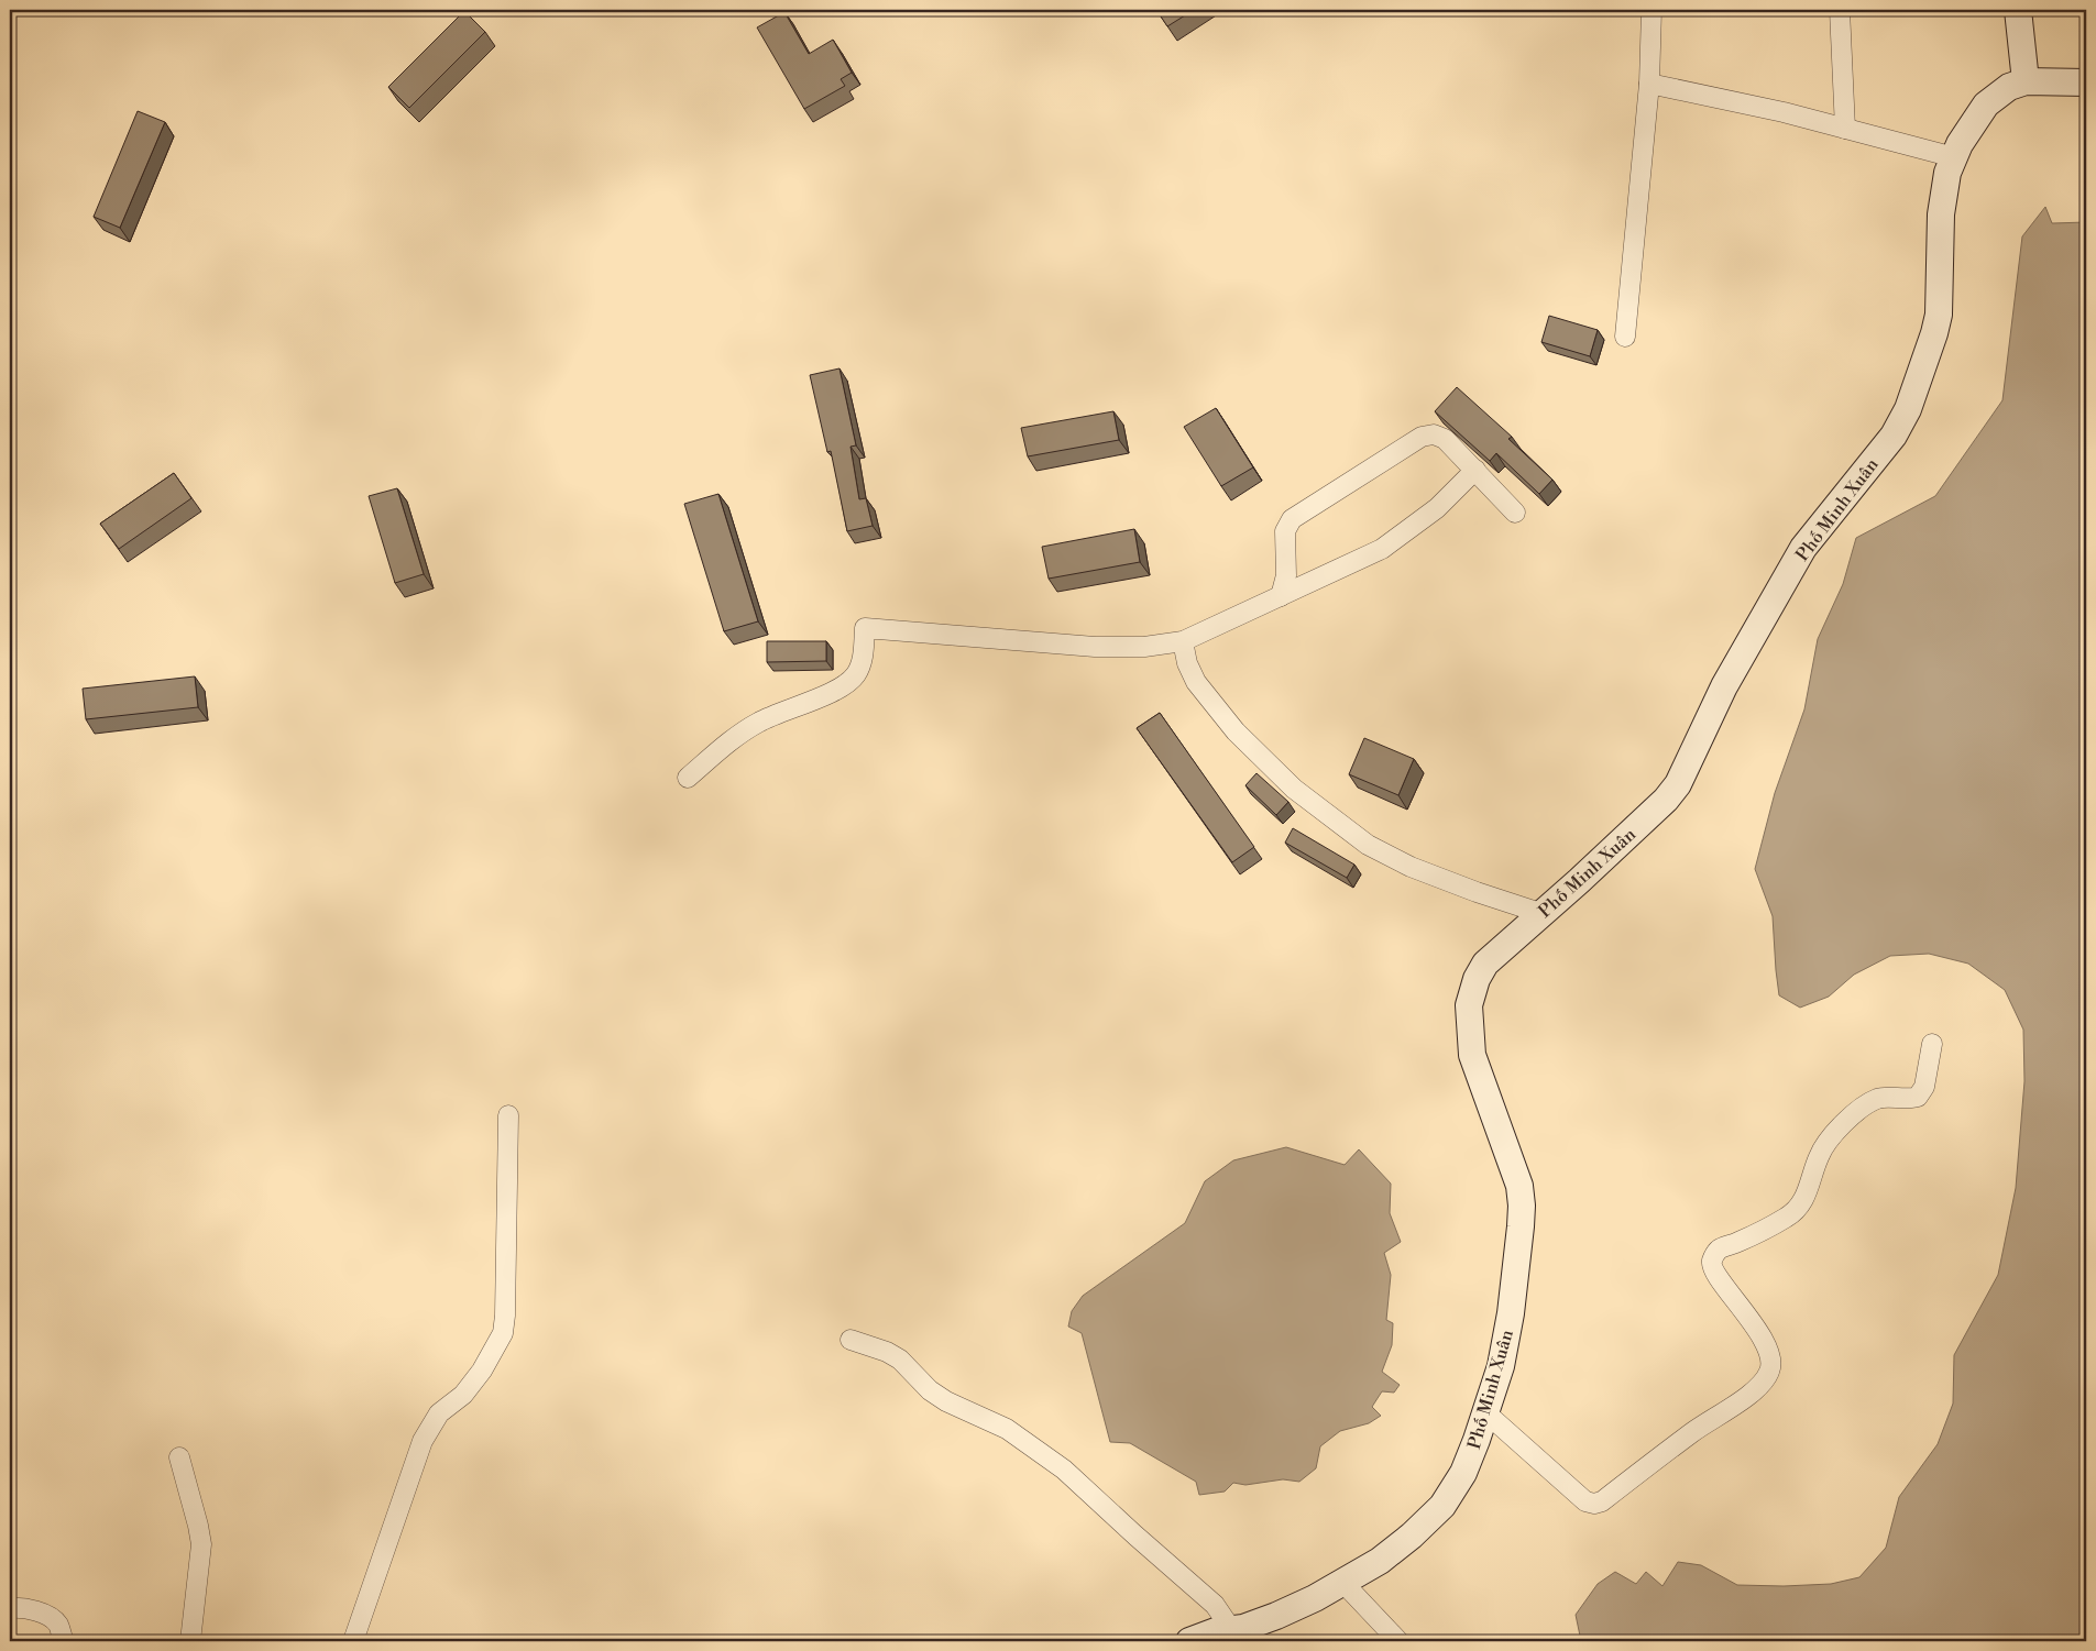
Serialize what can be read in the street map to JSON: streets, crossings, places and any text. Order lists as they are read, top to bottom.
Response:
{
  "streets": {
    "street": ["Phố Minh Xuân"]
  }
}
